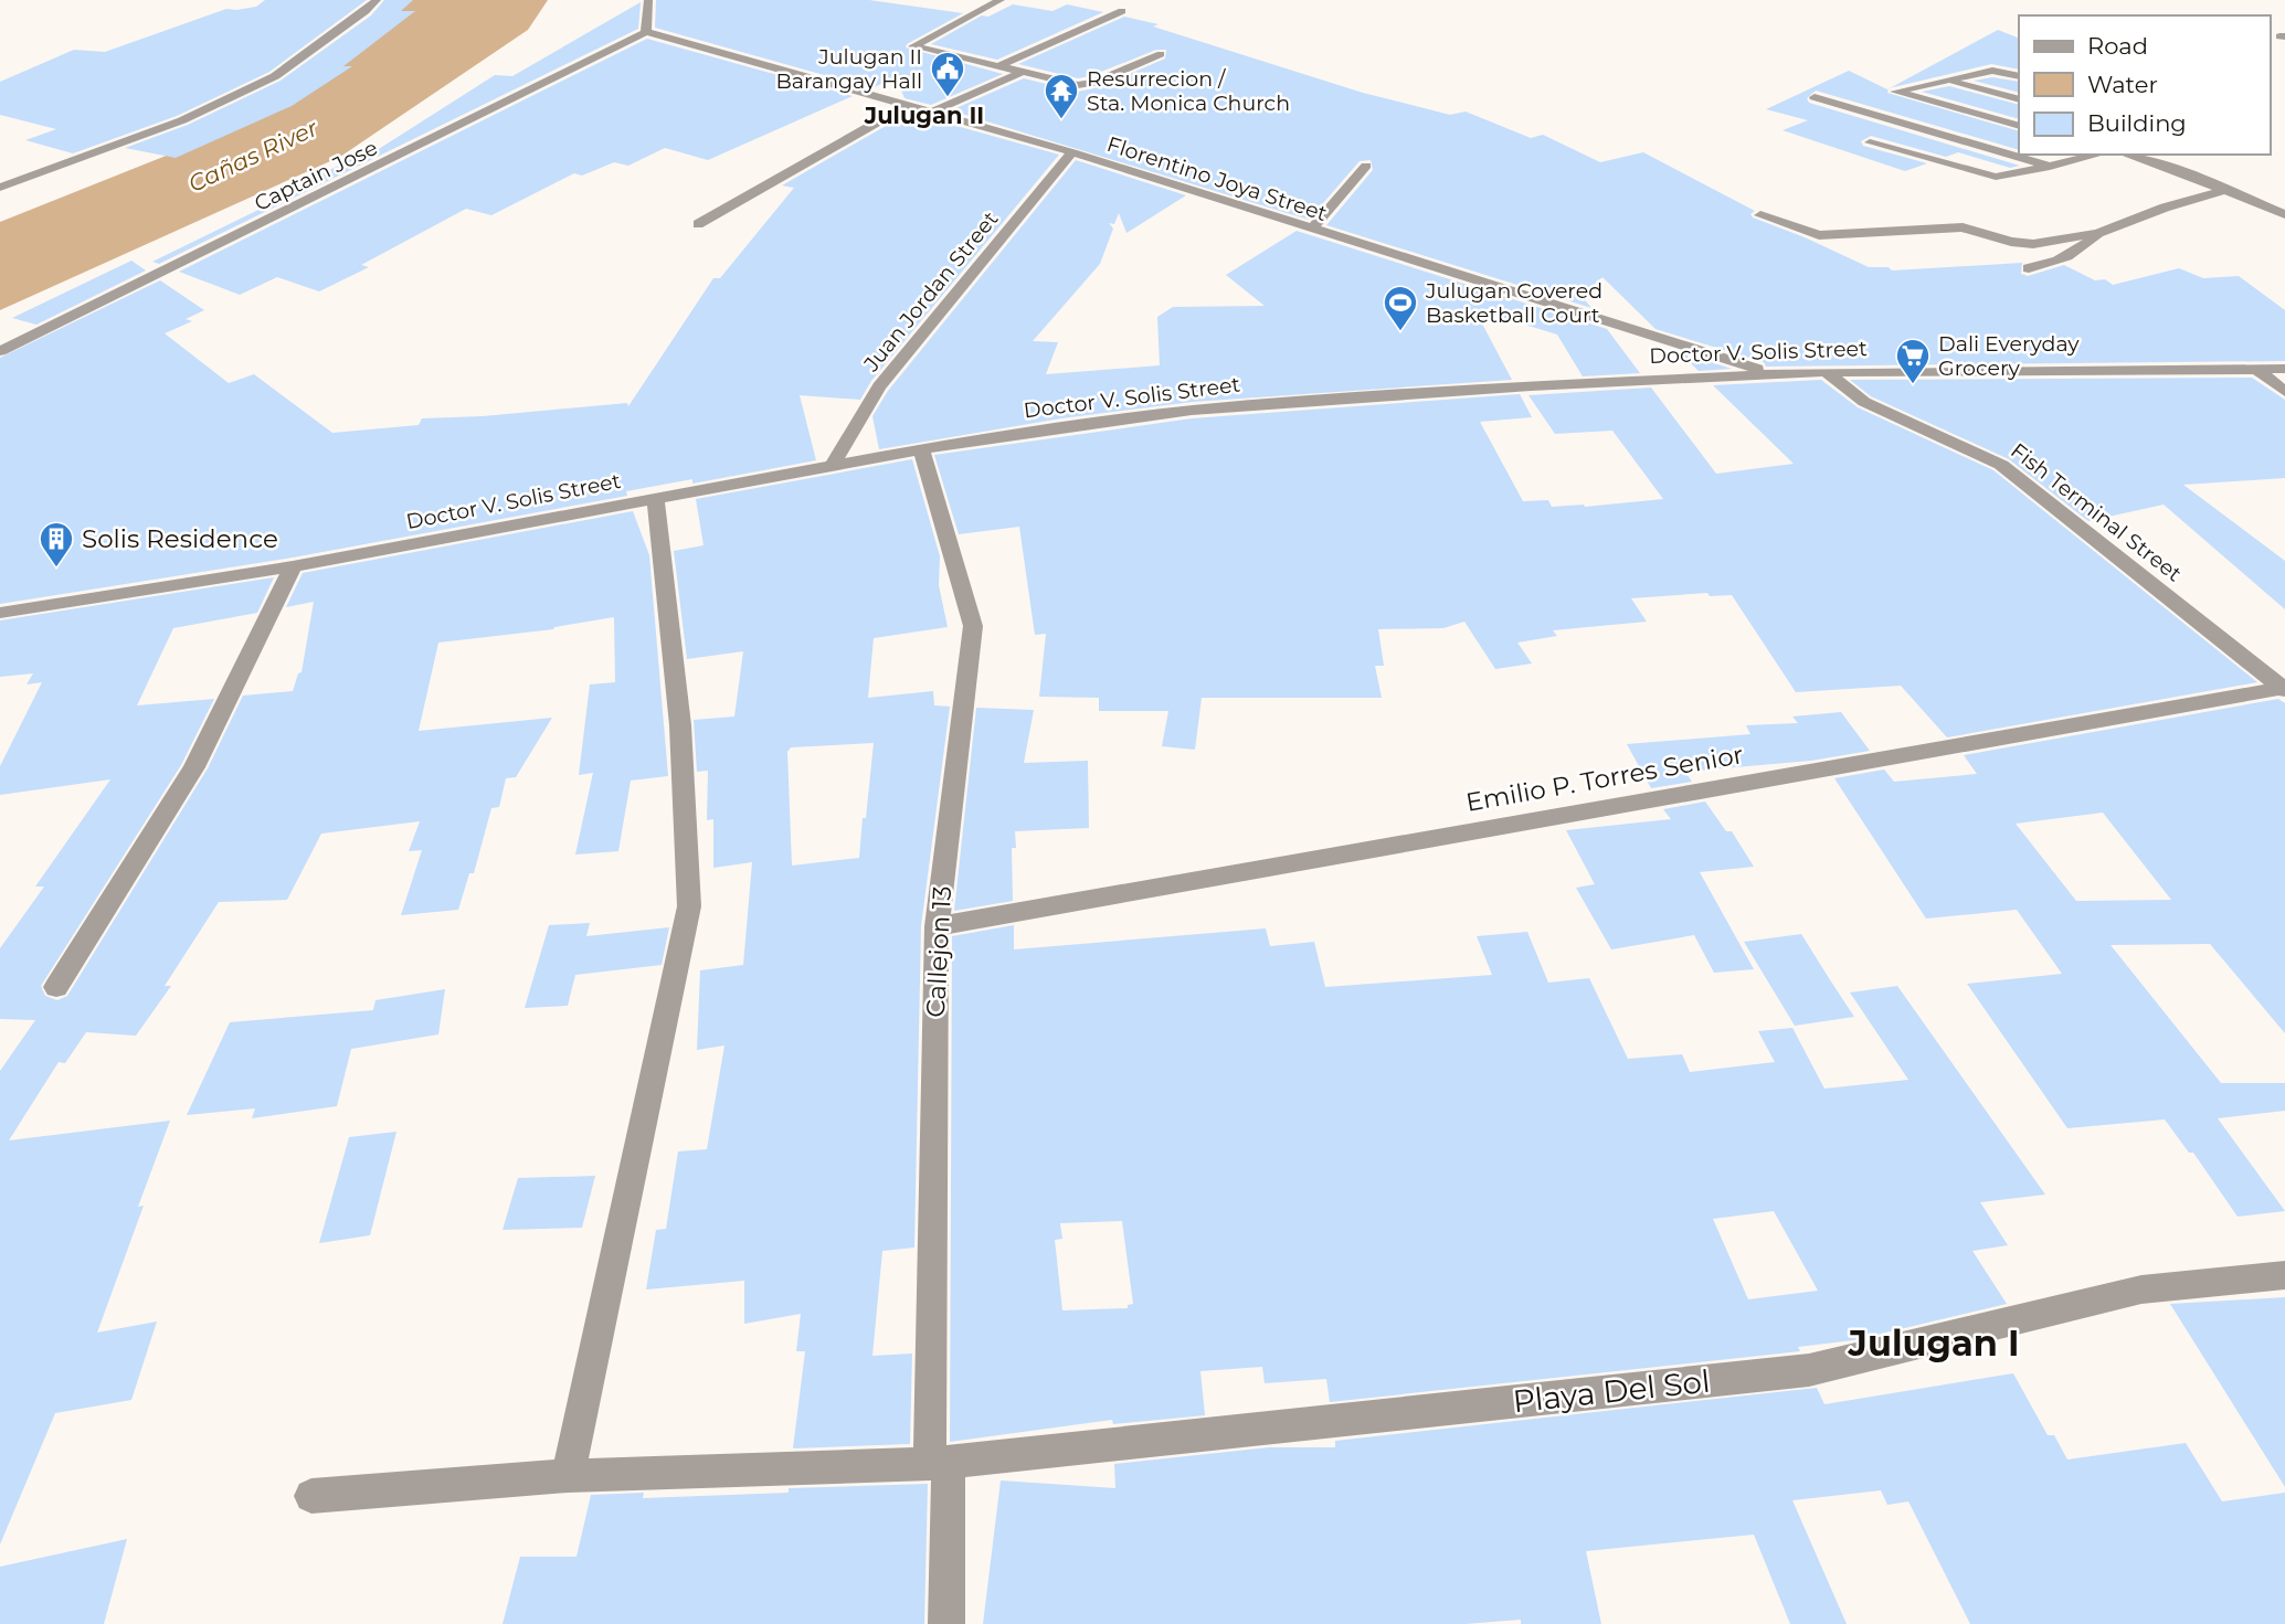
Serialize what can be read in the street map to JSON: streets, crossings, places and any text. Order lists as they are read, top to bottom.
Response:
{
  "streets": {
    "street": [
      "Captain Jose",
      "Florentino Joya Street",
      "Juan Jordan Street",
      "Doctor V. Solis Street",
      "Fish Terminal Street",
      "Emilio P. Torres Senior",
      "Callejon 13",
      "Playa Del Sol"
    ]
  },
  "crossings": [
    ["Captain Jose", "Florentino Joya Street"],
    ["Florentino Joya Street", "Juan Jordan Street"],
    ["Florentino Joya Street", "Doctor V. Solis Street"],
    ["Juan Jordan Street", "Doctor V. Solis Street"],
    ["Doctor V. Solis Street", "Fish Terminal Street"],
    ["Doctor V. Solis Street", "Callejon 13"],
    ["Fish Terminal Street", "Emilio P. Torres Senior"],
    ["Emilio P. Torres Senior", "Callejon 13"],
    ["Callejon 13", "Playa Del Sol"]
  ],
  "districts": ["Julugan II", "Julugan I"],
  "water": ["Cañas River"],
  "places": {
    "public building": ["Julugan II Barangay Hall"],
    "temple": ["Resurrecion / Sta. Monica Church"],
    "sports": ["Julugan Covered Basketball Court"],
    "supermarket": ["Dali Everyday Grocery"],
    "building": ["Solis Residence"]
  },
  "legend": ["Road", "Water", "Building"]
}
